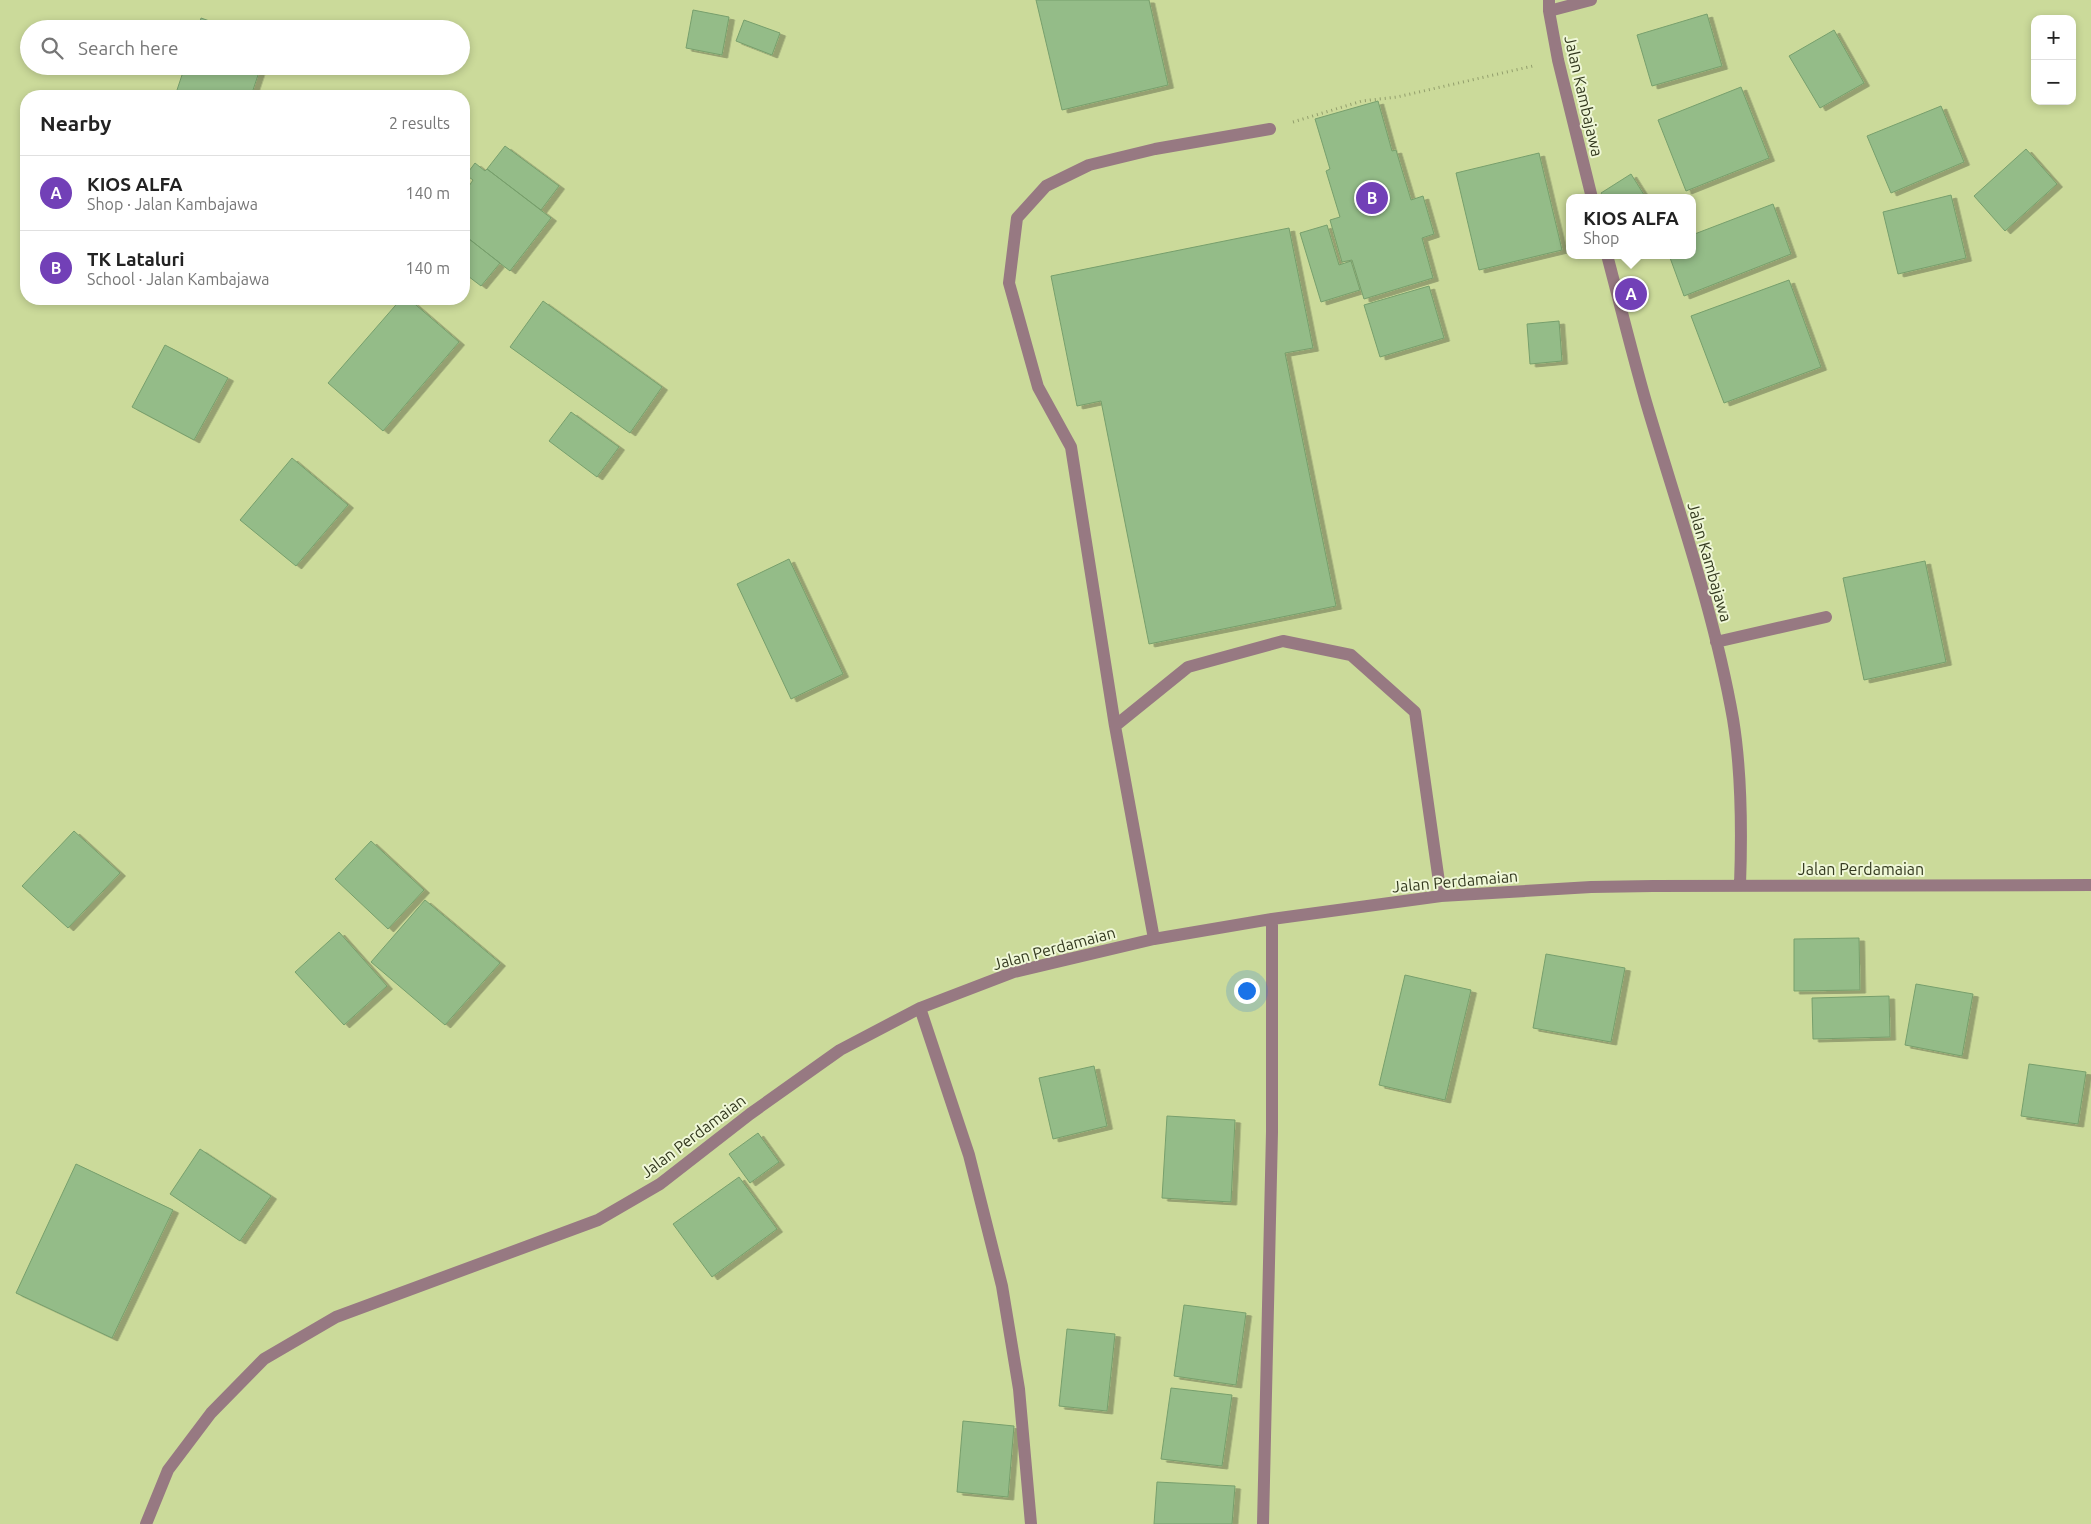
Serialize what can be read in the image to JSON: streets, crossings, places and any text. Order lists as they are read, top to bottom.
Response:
{
  "streets": {
    "street": ["Jalan Kambajawa", "Jalan Perdamaian"]
  },
  "crossings": [
    ["Jalan Kambajawa", "Jalan Perdamaian"]
  ],
  "page": {
    "map_buttons": ["+", "−"],
    "search": "Search here",
    "heading": ["Nearby", "2 results"],
    "list": [
      {
        "mark": "A",
        "name": "KIOS ALFA",
        "note": "Shop · Jalan Kambajawa",
        "value": "140 m"
      },
      {
        "mark": "B",
        "name": "TK Lataluri",
        "note": "School · Jalan Kambajawa",
        "value": "140 m"
      }
    ],
    "pins": ["B", "A"],
    "popup": ["KIOS ALFA", "Shop"]
  }
}
